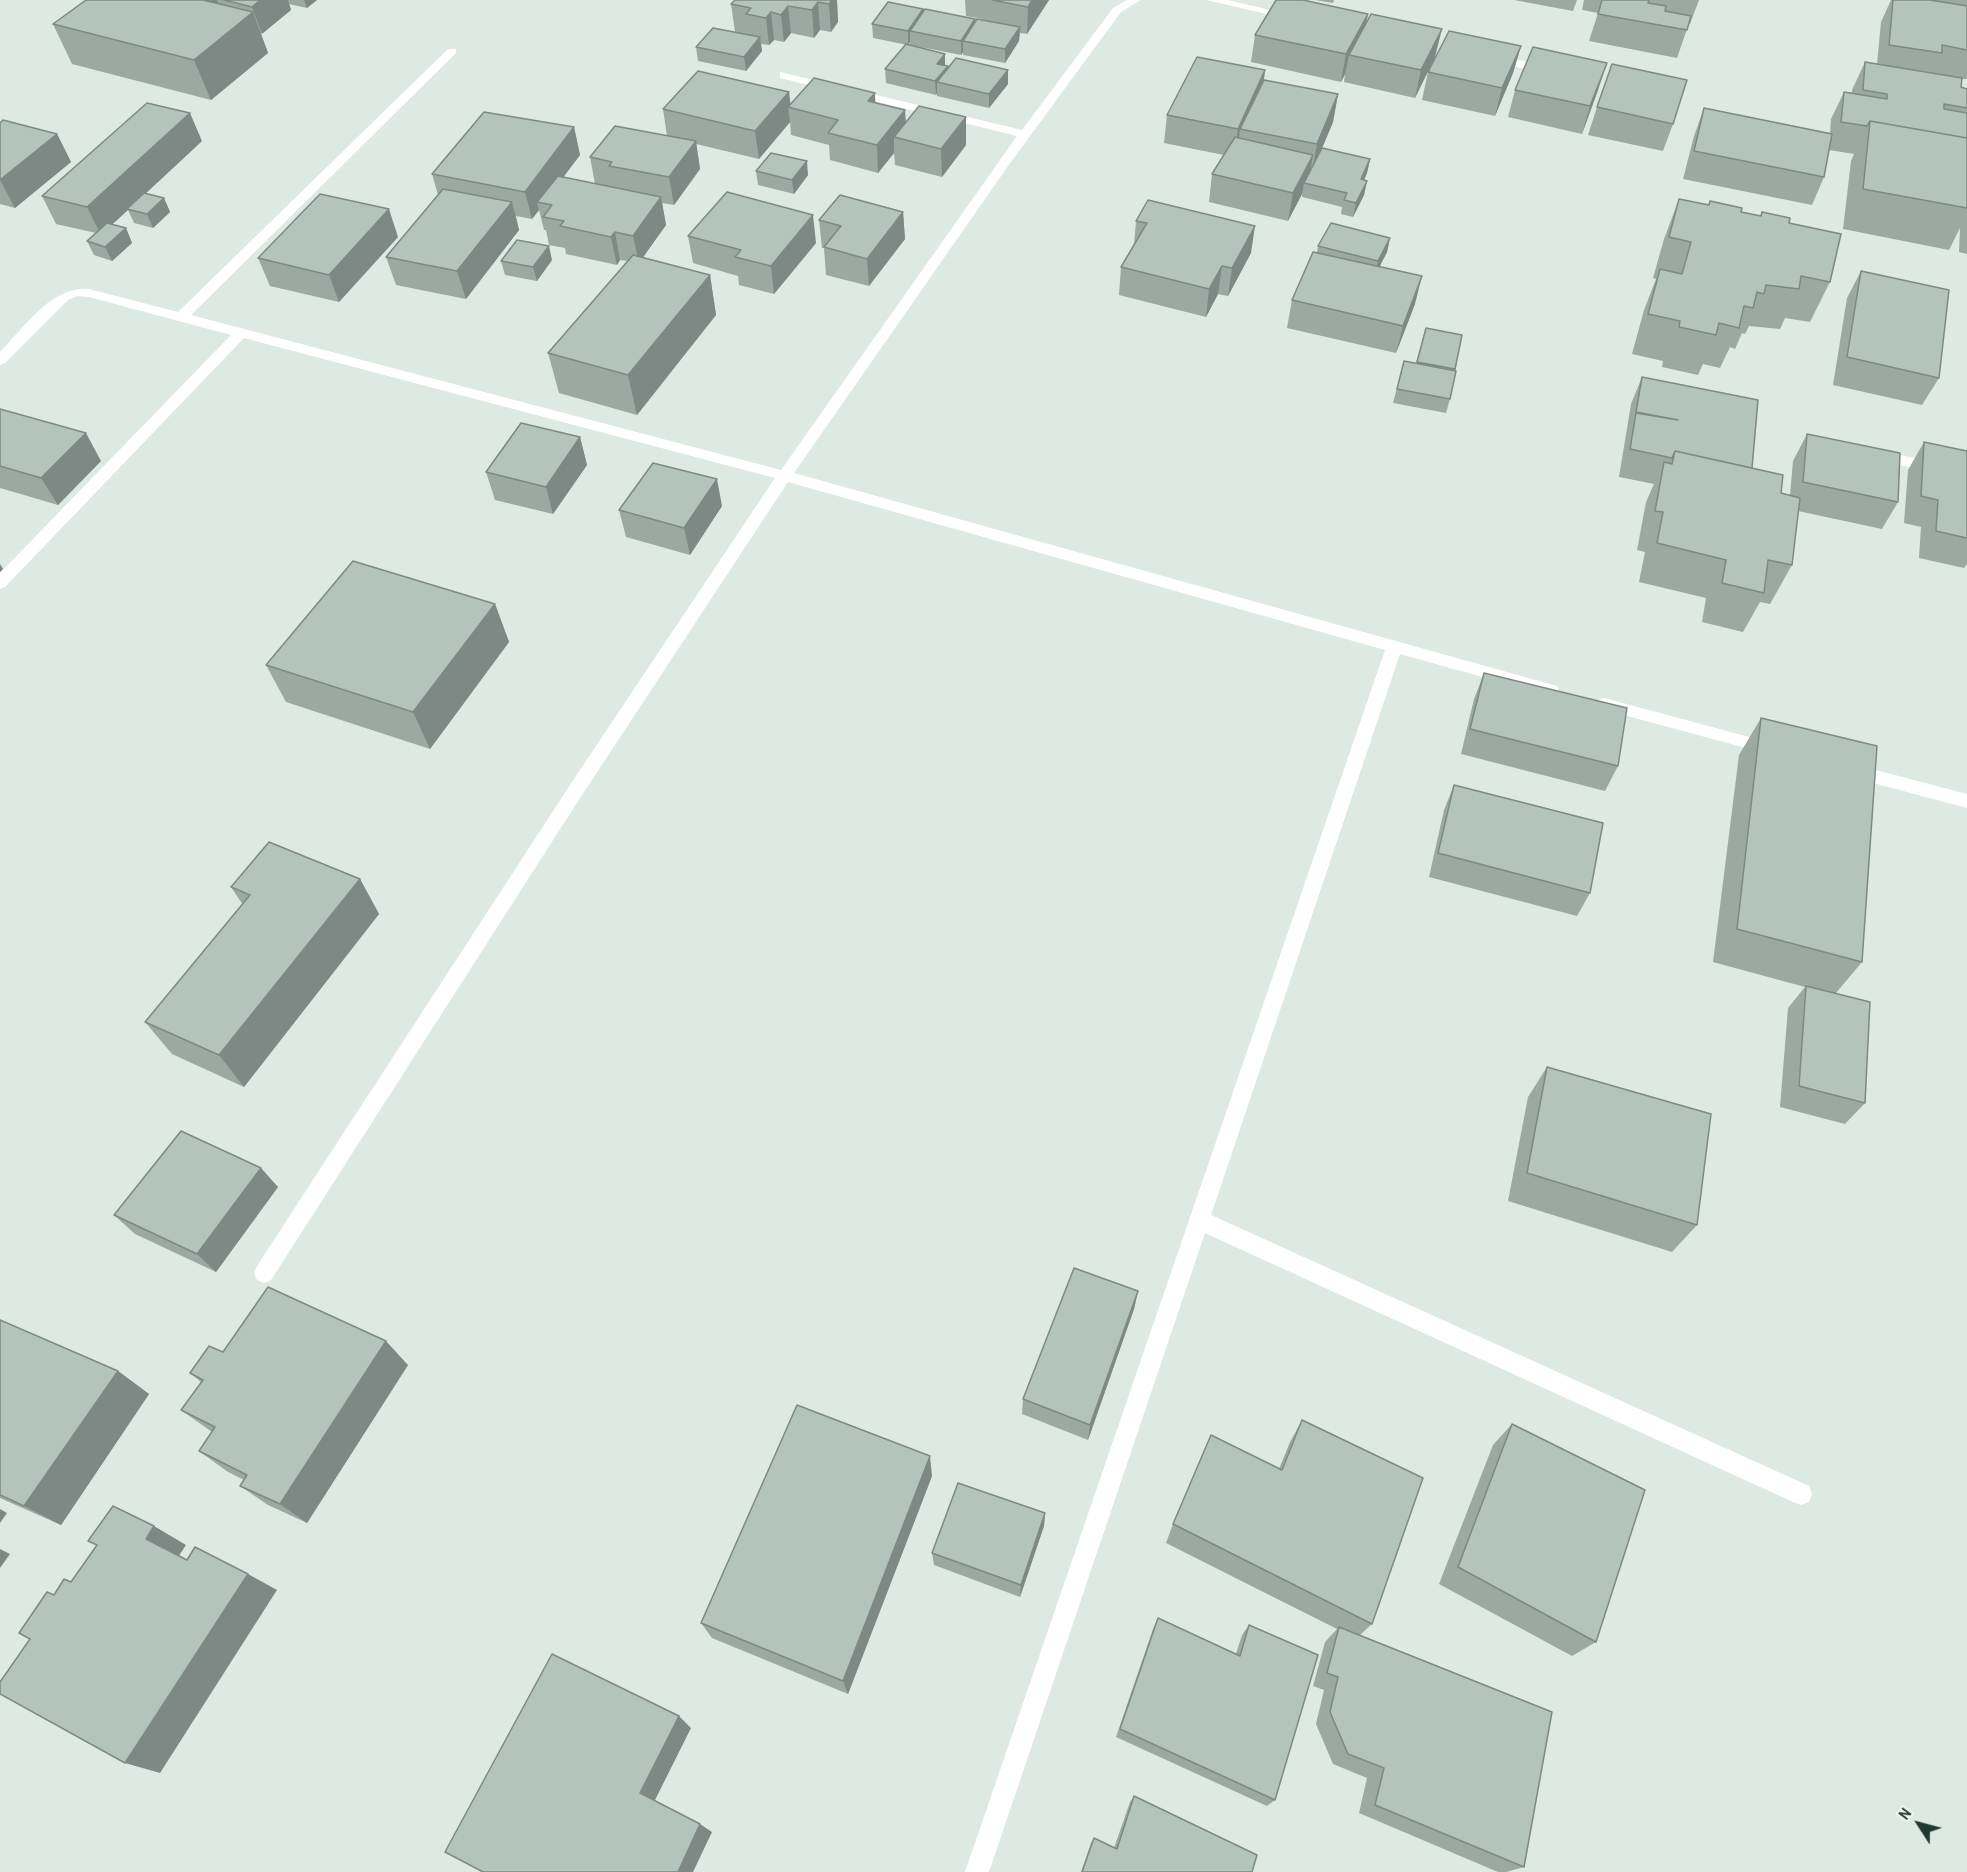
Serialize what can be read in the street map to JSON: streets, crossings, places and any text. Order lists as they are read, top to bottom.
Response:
{
  "north": "top left"
}
